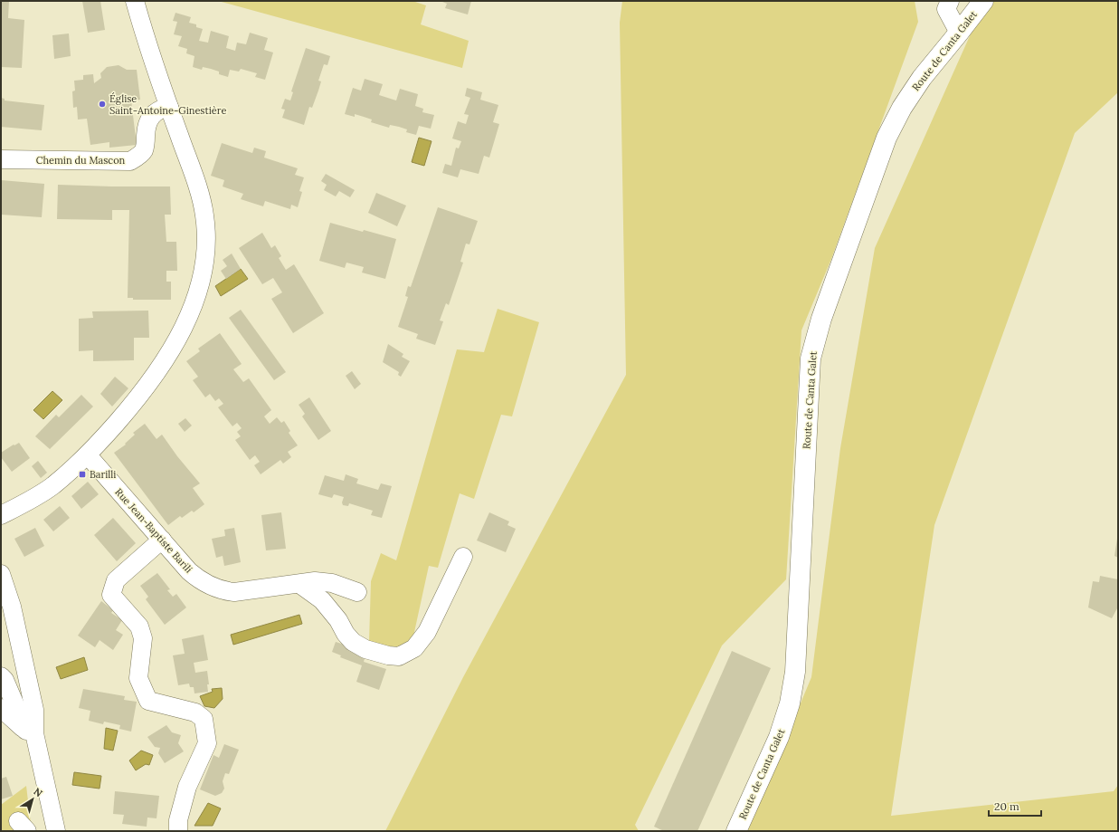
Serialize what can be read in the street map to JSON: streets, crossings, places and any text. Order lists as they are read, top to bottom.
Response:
{
  "streets": {
    "main road": ["Route de Canta Galet"],
    "street": ["Chemin du Mascon", "Rue Jean-Baptiste Barili"]
  },
  "places": {
    "other": ["Église Saint-Antoine-Ginestière"],
    "transit": ["Barilli"]
  },
  "scale_bar": "20 m",
  "north": "top right"
}
